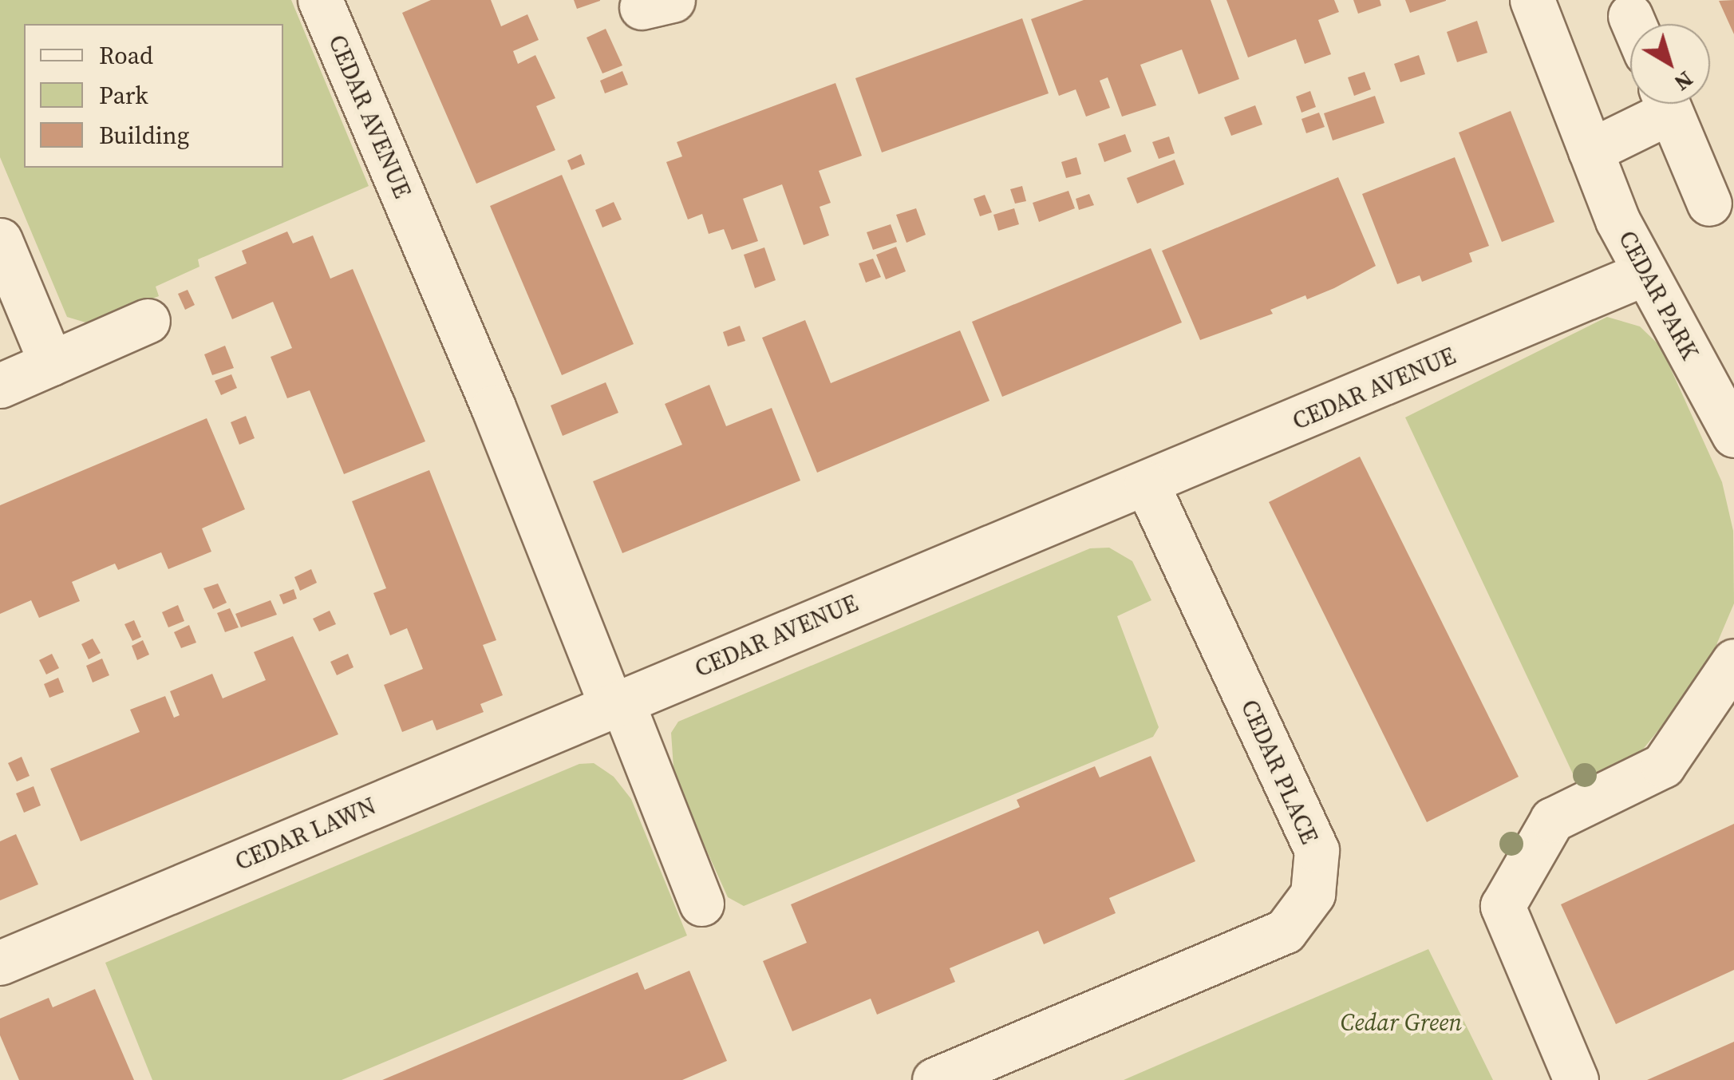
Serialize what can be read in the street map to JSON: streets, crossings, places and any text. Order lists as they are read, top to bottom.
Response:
{
  "streets": {
    "street": [
      "CEDAR AVENUE",
      "CEDAR PARK",
      "CEDAR PLACE",
      "CEDAR LAWN"
    ]
  },
  "crossings": [
    ["CEDAR AVENUE", "CEDAR PARK"],
    ["CEDAR AVENUE", "CEDAR PLACE"],
    ["CEDAR AVENUE", "CEDAR LAWN"]
  ],
  "parks": ["Cedar Green"],
  "legend": ["Road", "Park", "Building"],
  "north": "bottom right"
}
